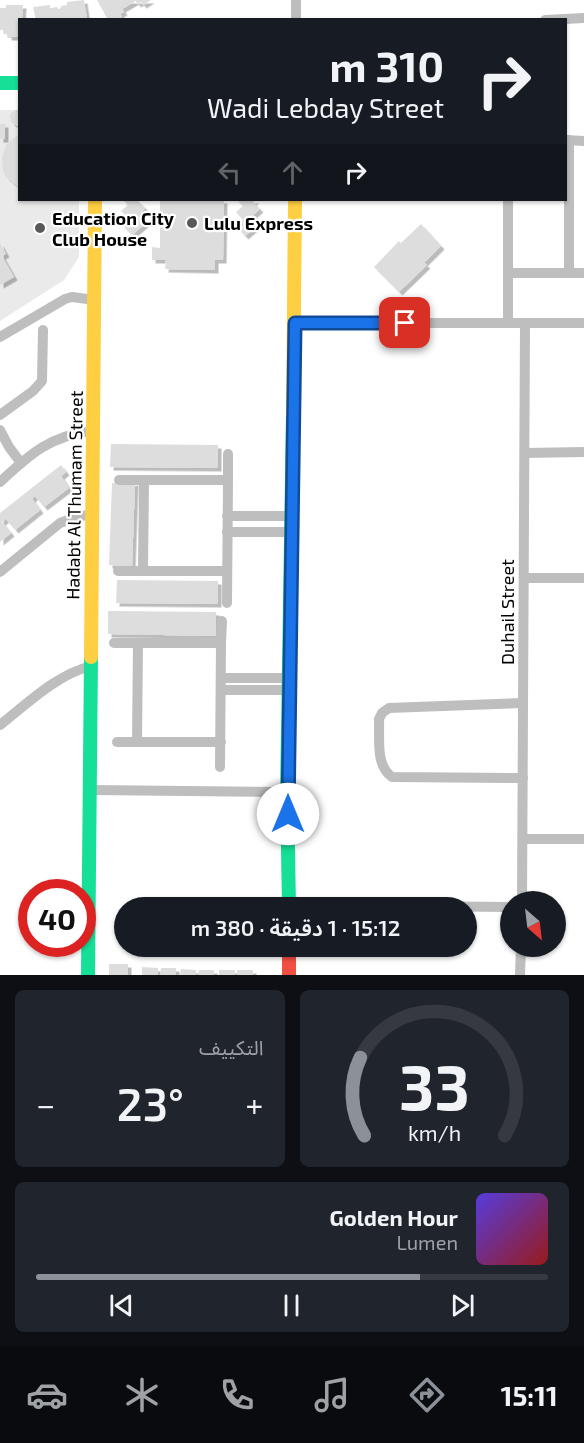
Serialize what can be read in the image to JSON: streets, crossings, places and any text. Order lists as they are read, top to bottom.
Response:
{
  "streets": {
    "street": ["Hadabt Al Thumam Street", "Duhail Street"]
  },
  "places": ["Lulu Express", "Education City Club House"],
  "north": "bottom right",
  "page": {
    "turn": ["310 m", "Wadi Lebday Street"],
    "limit": "40",
    "trip": "15:12 · 1 دقيقة · 380 m",
    "tile": "التكييف",
    "heat": ["−", "23°", "+"],
    "song": ["Golden Hour", "Lumen"],
    "tabs": "15:11",
    "gauge": ["33", "km/h"]
  }
}
